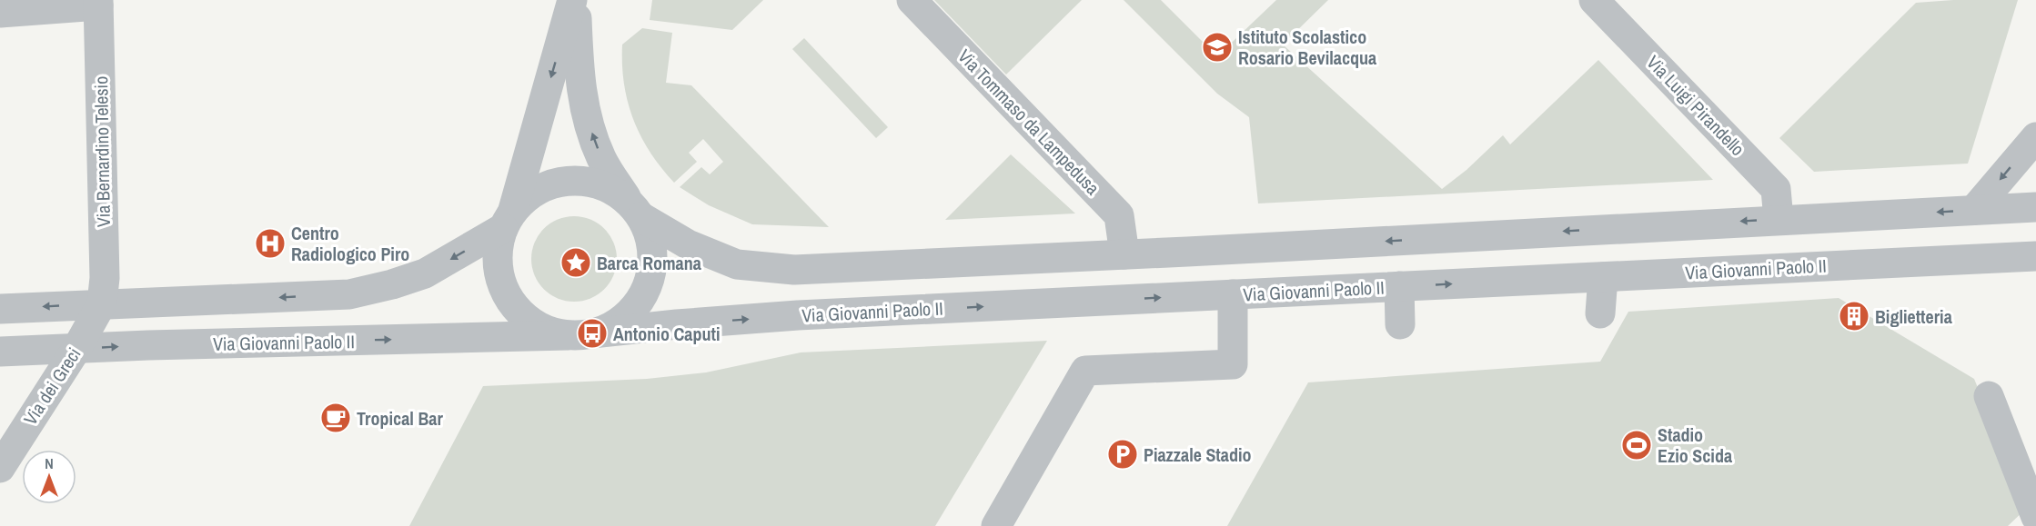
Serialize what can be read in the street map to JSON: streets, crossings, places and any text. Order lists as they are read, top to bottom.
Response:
{
  "streets": {
    "street": [
      "Via Luigi Pirandello",
      "Via Tommaso da Lampedusa",
      "Via Bernardino Telesio",
      "Via Giovanni Paolo II",
      "Via dei Greci"
    ]
  },
  "crossings": [
    ["Via Bernardino Telesio", "Via dei Greci"],
    ["Via Giovanni Paolo II", "Via dei Greci"]
  ],
  "places": {
    "school or university": ["Istituto Scolastico Rosario Bevilacqua"],
    "hospital": ["Centro Radiologico Piro"],
    "place": ["Barca Romana"],
    "building": ["Biglietteria"],
    "bus stop": ["Antonio Caputi"],
    "cafe": ["Tropical Bar"],
    "sports": ["Stadio Ezio Scida"],
    "parking": ["Piazzale Stadio"]
  },
  "north": "top"
}
